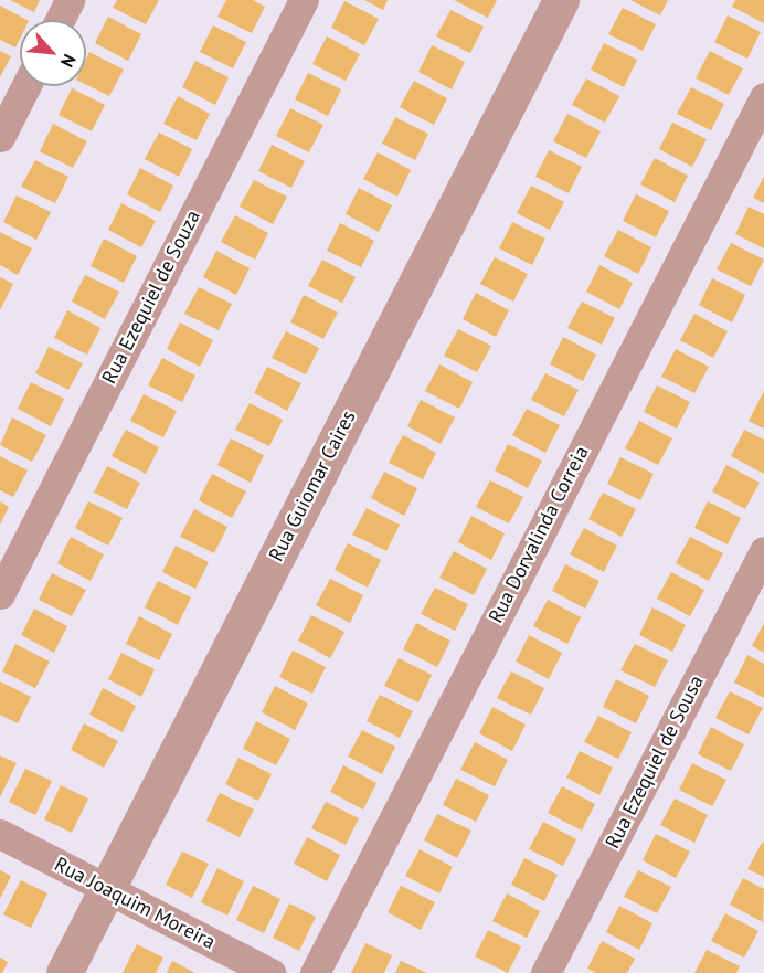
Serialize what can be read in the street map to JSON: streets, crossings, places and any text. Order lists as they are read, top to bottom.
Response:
{
  "streets": {
    "street": [
      "Rua Ezequiel de Souza",
      "Rua Guiomar Caires",
      "Rua Dorvalinda Correia",
      "Rua Ezequiel de Sousa",
      "Rua Joaquim Moreira"
    ]
  },
  "crossings": [
    ["Rua Guiomar Caires", "Rua Joaquim Moreira"]
  ],
  "north": "bottom right"
}
